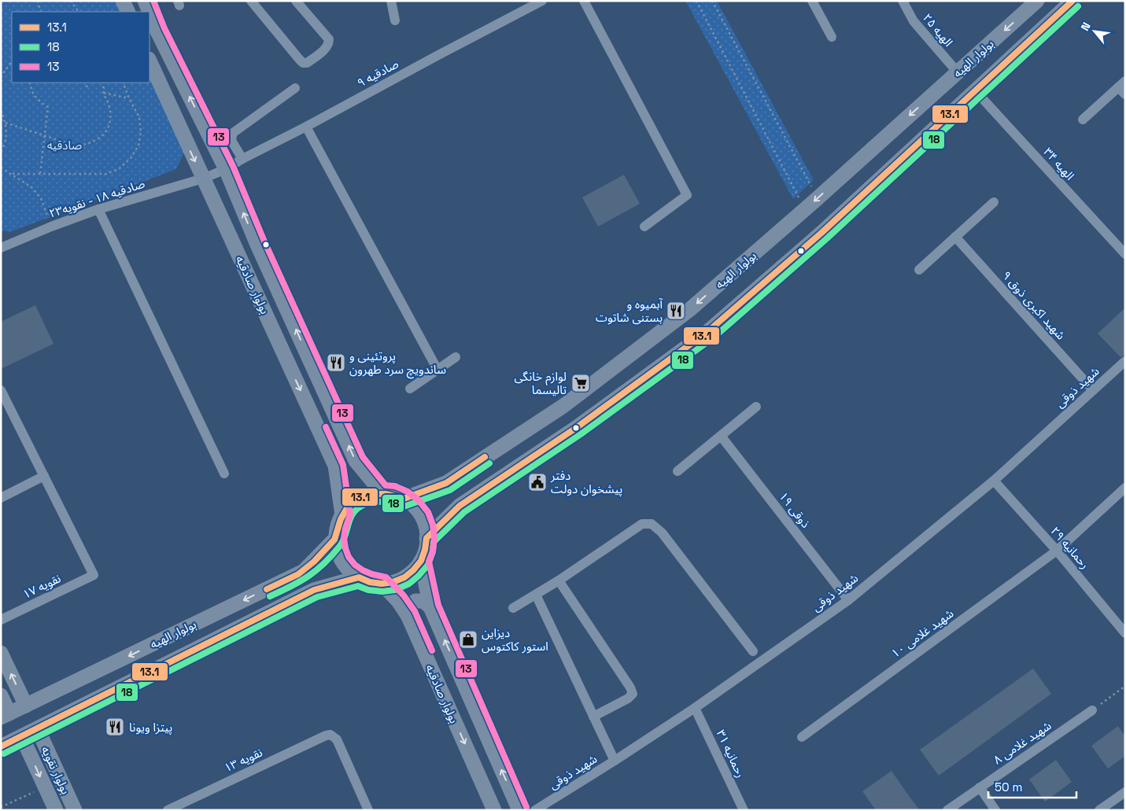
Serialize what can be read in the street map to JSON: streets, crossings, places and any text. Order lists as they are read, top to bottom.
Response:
{
  "streets": {
    "main road": ["بولوار الهیه", "بولوار صادقیه", "بولوار نقویه"],
    "street": [
      "الهیه ۲۵",
      "صادقیه ۹",
      "الهیه ۳۴",
      "صادقیه ۱۸ - نقویه۲۳",
      "شهید اکبری ذوق ۹",
      "شهید ذوقی",
      "ذوقی ۱۹",
      "رحمانیه ۲۹",
      "نقویه ۱۷",
      "شهید غلامی ۱۰",
      "شهید غلامی ۸",
      "رحمانیه ۳۱",
      "نقویه ۱۳"
    ]
  },
  "crossings": [
    ["الهیه ۲۵", "بولوار الهیه"],
    ["بولوار الهیه", "الهیه ۳۴"],
    ["بولوار الهیه", "بولوار صادقیه"],
    ["بولوار الهیه", "بولوار نقویه"],
    ["صادقیه ۹", "صادقیه ۱۸ - نقویه۲۳"],
    ["صادقیه ۹", "بولوار صادقیه"],
    ["صادقیه ۱۸ - نقویه۲۳", "بولوار صادقیه"],
    ["شهید اکبری ذوق ۹", "شهید ذوقی"],
    ["شهید ذوقی", "ذوقی ۱۹"],
    ["شهید ذوقی", "رحمانیه ۲۹"],
    ["شهید ذوقی", "رحمانیه ۳۱"],
    ["رحمانیه ۲۹", "شهید غلامی ۱۰"]
  ],
  "parks": ["صادقیه"],
  "places": {
    "restaurant": ["آبمیوه و بستنی شاتوت", "پروتئینی و ساندویچ سرد طهرون", "پیتزا ویونا"],
    "supermarket": ["لوازم خانگی تالیسما"],
    "public building": ["دفتر پیشخوان دولت"],
    "shop": ["دیزاین استور کاکتوس"]
  },
  "lines": ["transit line 13.1", "transit line 13", "transit line 18"],
  "legend": ["13.1", "18", "13"],
  "scale_bar": "50 m",
  "north": "top left"
}
